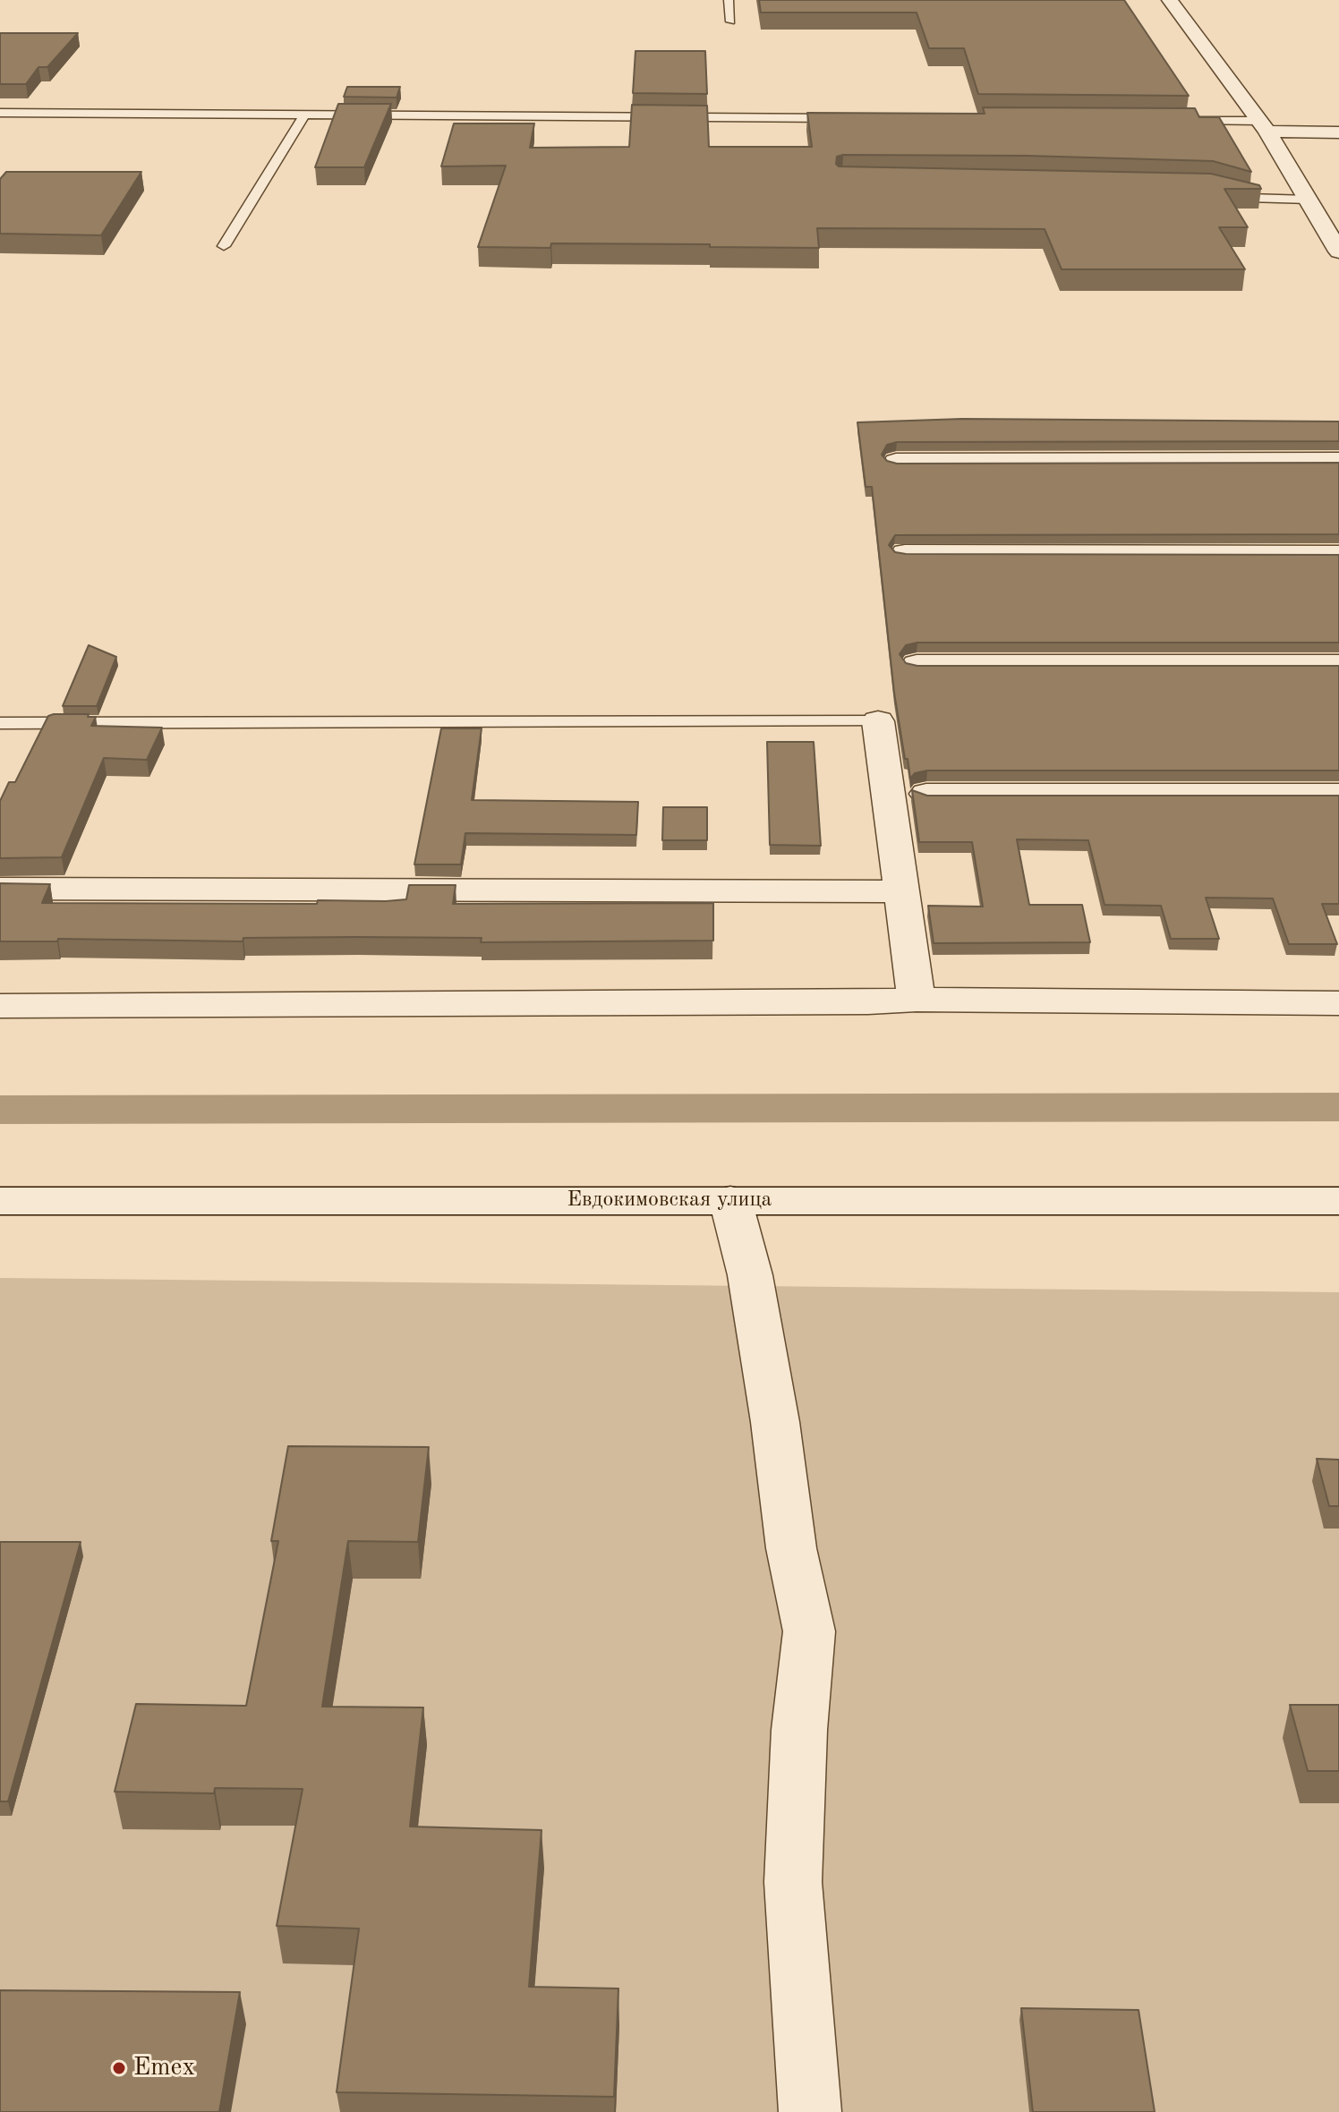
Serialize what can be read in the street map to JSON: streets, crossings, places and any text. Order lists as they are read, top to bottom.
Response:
{
  "streets": {
    "street": ["Евдокимовская улица"]
  },
  "places": ["Emex"]
}
